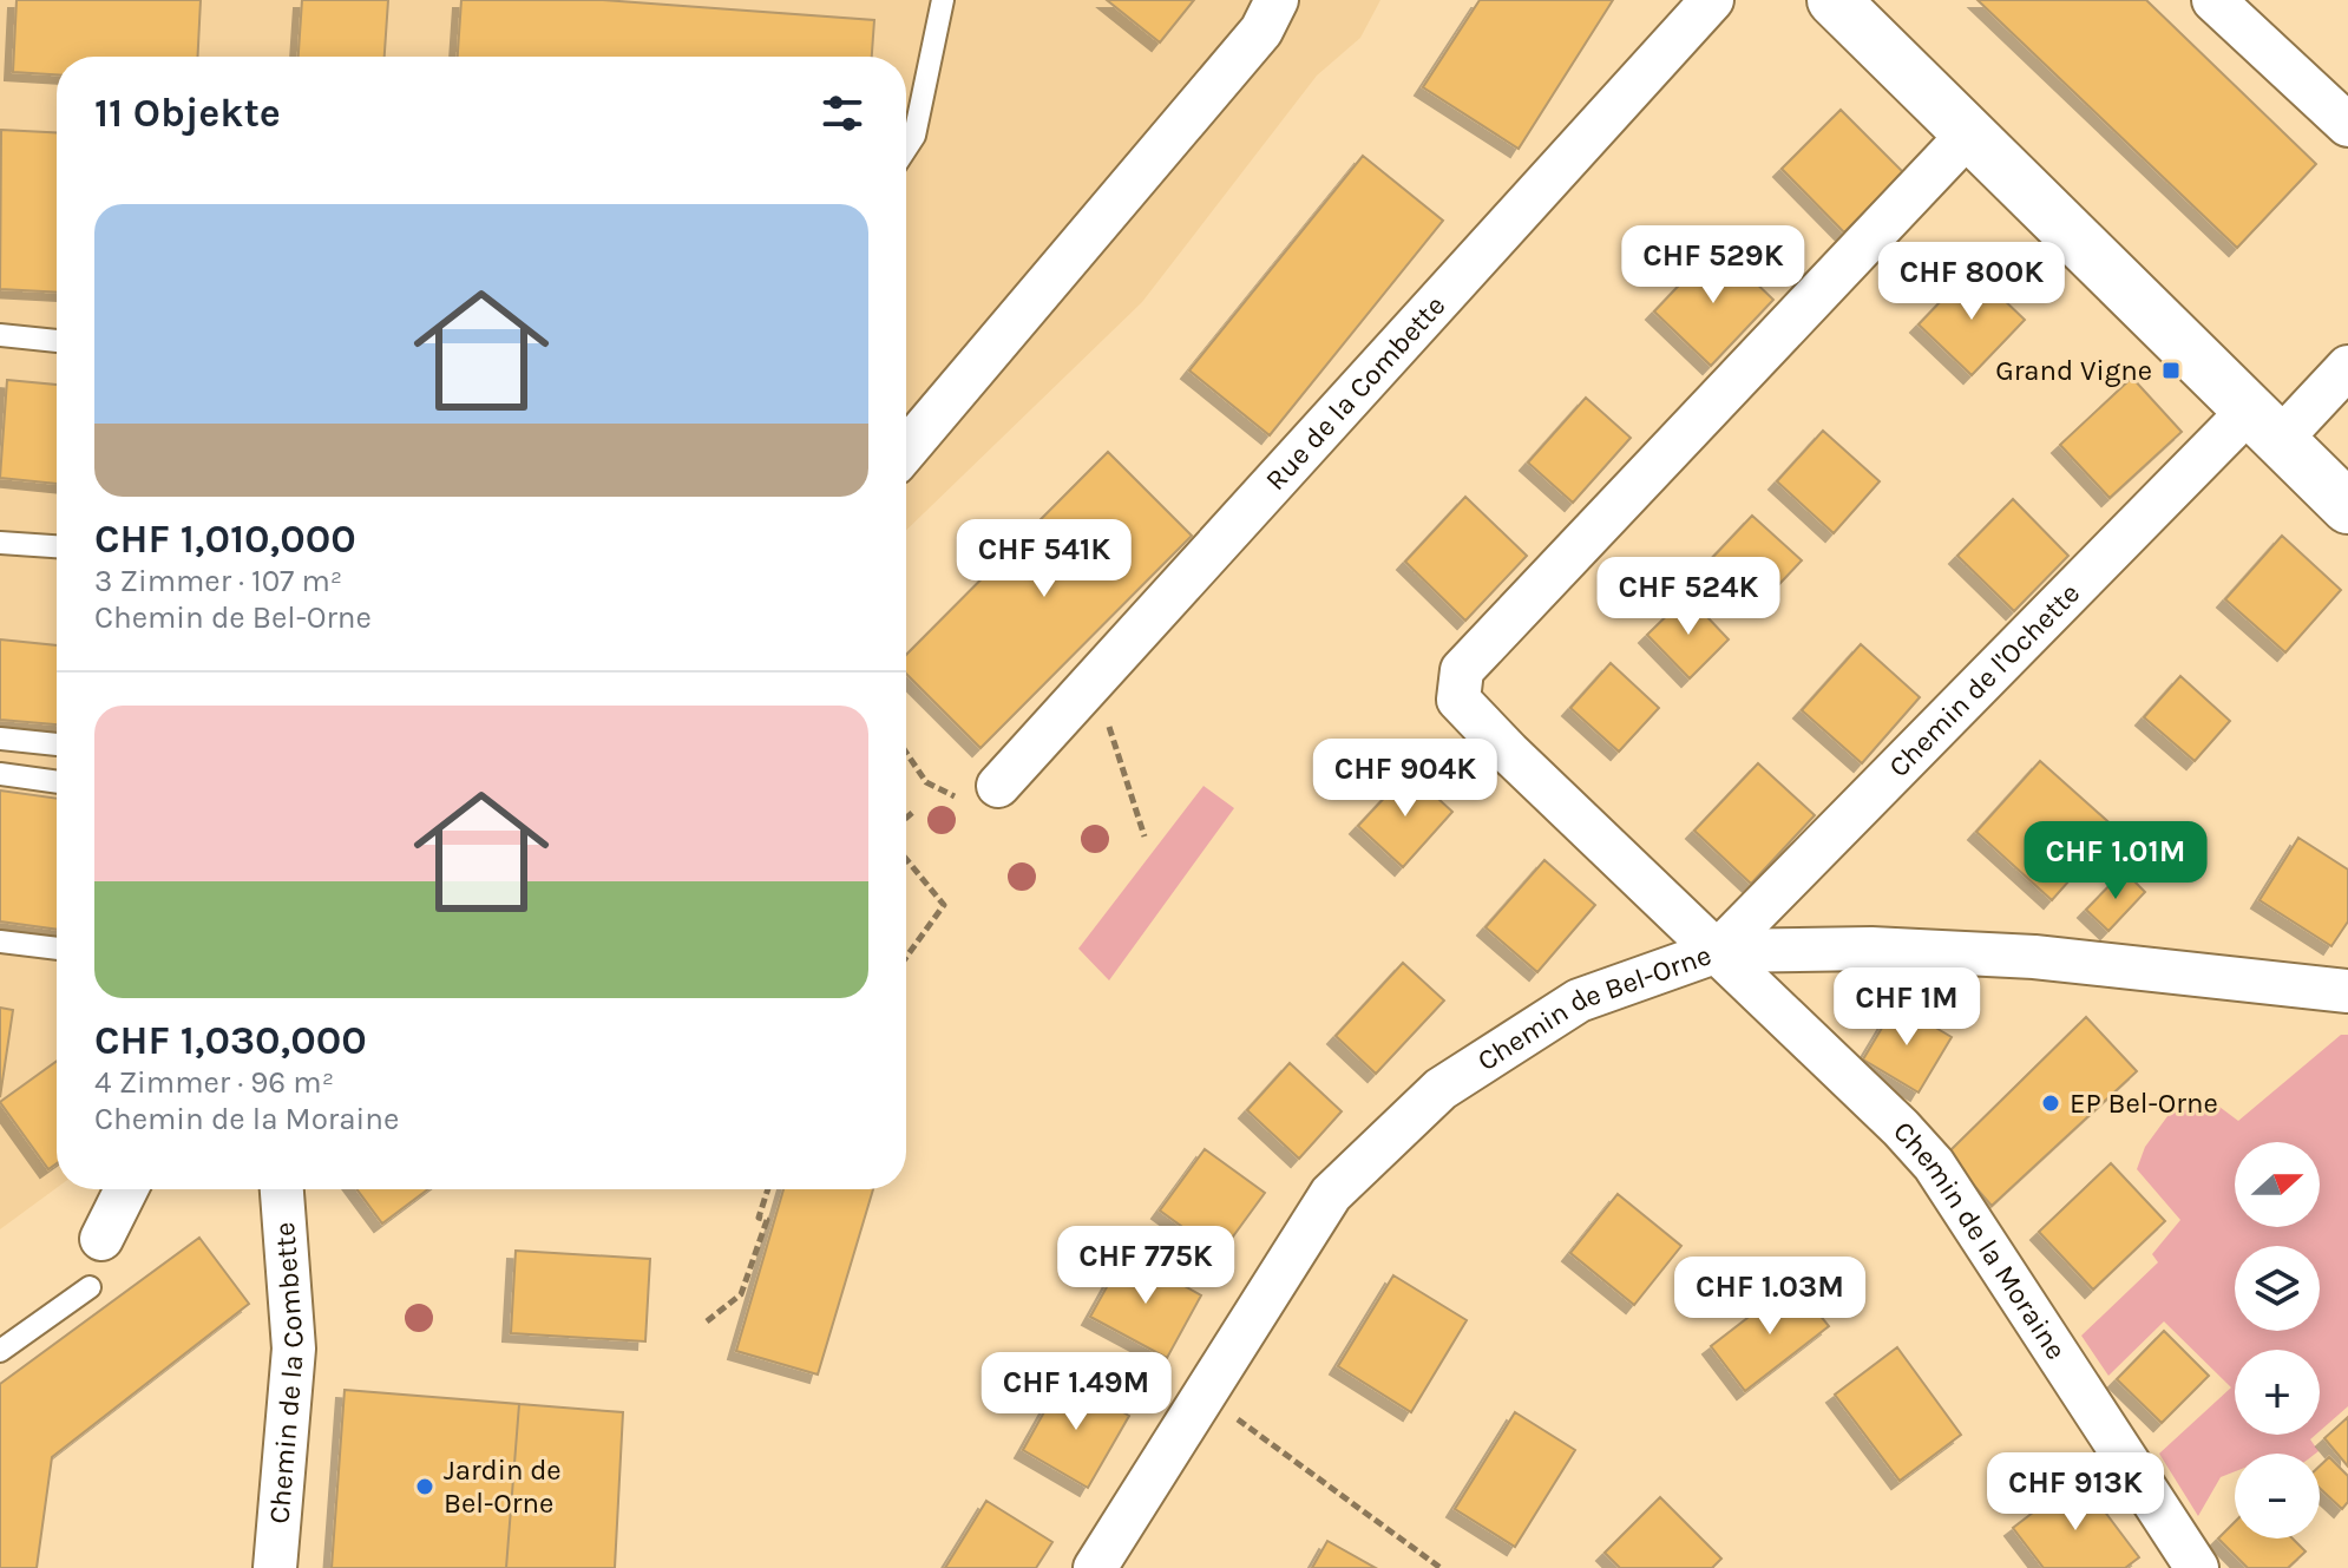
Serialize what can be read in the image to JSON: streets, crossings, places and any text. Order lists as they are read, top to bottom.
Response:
{
  "streets": {
    "street": [
      "Rue de la Combette",
      "Chemin de l'Ochette",
      "Chemin de Bel-Orne",
      "Chemin de la Moraine",
      "Chemin de la Combette"
    ]
  },
  "crossings": [
    ["Chemin de l'Ochette", "Chemin de Bel-Orne"],
    ["Chemin de l'Ochette", "Chemin de la Moraine"],
    ["Chemin de Bel-Orne", "Chemin de la Moraine"]
  ],
  "places": {
    "transit": ["Grand Vigne"],
    "other": ["EP Bel-Orne", "Jardin de Bel-Orne"]
  },
  "north": "right",
  "page": {
    "heading": "11 Objekte",
    "list": [
      {
        "name": "CHF 1,010,000",
        "note": "3 Zimmer · 107 m² · Chemin de Bel-Orne"
      },
      {
        "name": "CHF 1,030,000",
        "note": "4 Zimmer · 96 m² · Chemin de la Moraine"
      }
    ],
    "price": [
      "CHF 529K",
      "CHF 800K",
      "CHF 541K",
      "CHF 524K",
      "CHF 904K",
      "CHF 1.01M",
      "CHF 1M",
      "CHF 775K",
      "CHF 1.03M",
      "CHF 1.49M",
      "CHF 913K"
    ],
    "map_buttons": ["+", "−"]
  }
}
